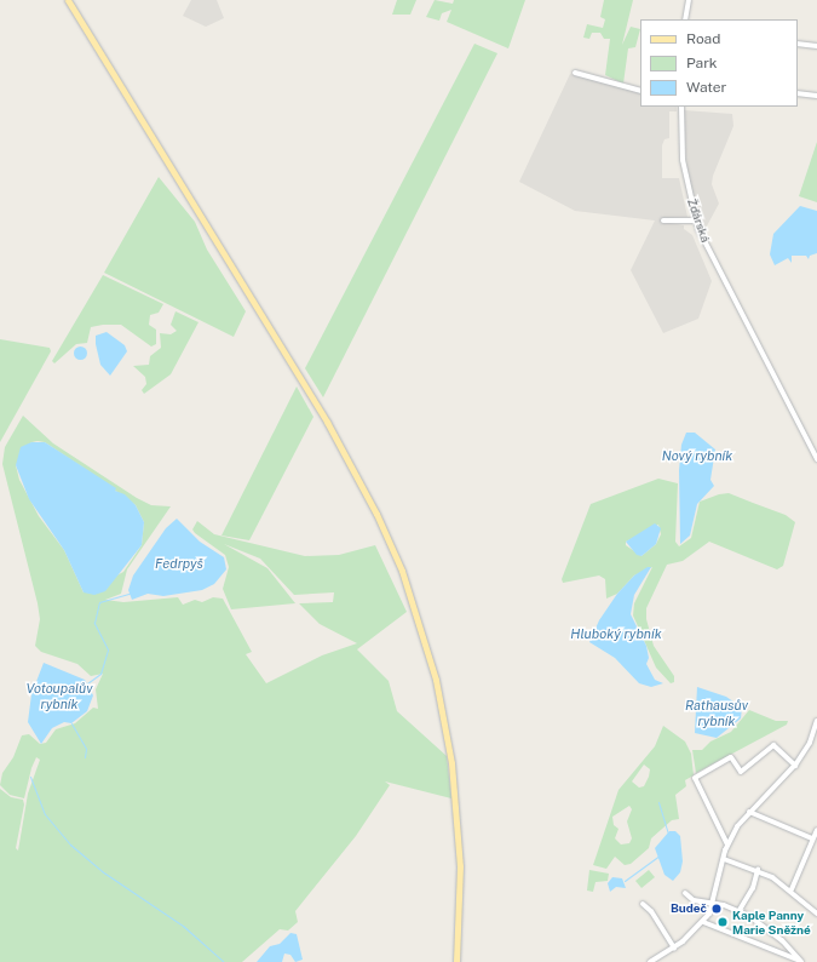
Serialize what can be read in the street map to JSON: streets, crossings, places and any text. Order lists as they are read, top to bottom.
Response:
{
  "streets": {
    "street": ["Žďárská"]
  },
  "water": [
    "Nový rybník",
    "Fedrpyš",
    "Hluboký rybník",
    "Votoupalův rybník",
    "Rathausův rybník"
  ],
  "places": ["Budeč", "Kaple Panny Marie Sněžné"],
  "legend": ["Road", "Park", "Water"]
}
